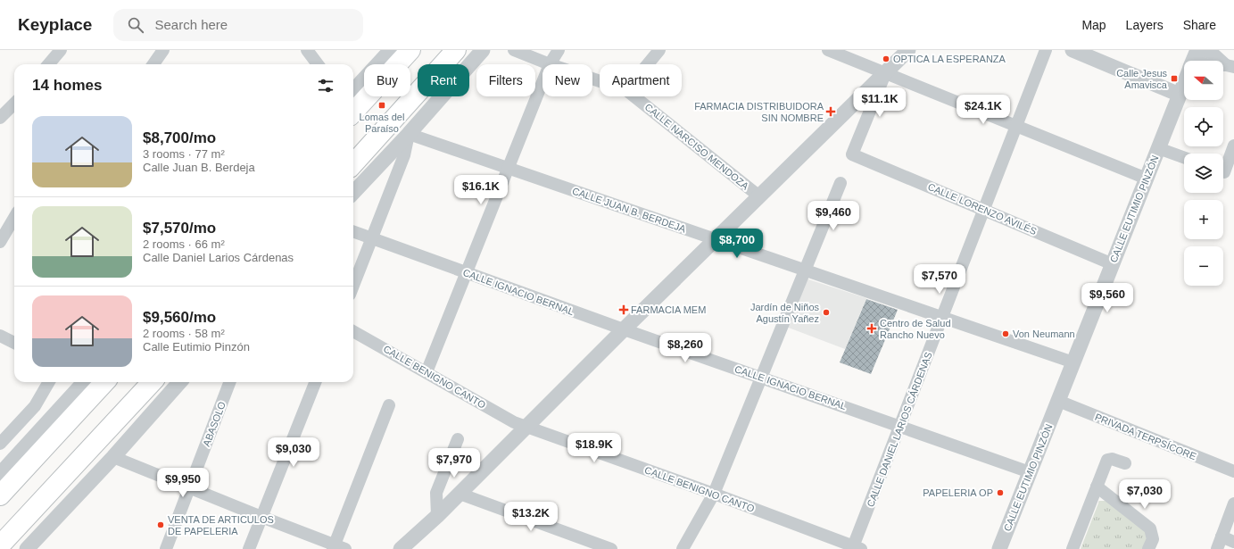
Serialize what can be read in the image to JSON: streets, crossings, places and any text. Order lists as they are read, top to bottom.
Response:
{
  "streets": {
    "street": [
      "CALLE NARCISO MENDOZA",
      "CALLE LORENZO AVILÉS",
      "CALLE EUTIMIO PINZÓN",
      "CALLE JUAN B. BERDEJA",
      "CALLE IGNACIO BERNAL",
      "CALLE BENIGNO CANTO",
      "ABASOLO",
      "CALLE DANIEL LARIOS CÁRDENAS",
      "PRIVADA TERPSÍCORE"
    ]
  },
  "crossings": [
    ["CALLE LORENZO AVILÉS", "CALLE EUTIMIO PINZÓN"],
    ["CALLE LORENZO AVILÉS", "CALLE DANIEL LARIOS CÁRDENAS"],
    ["CALLE EUTIMIO PINZÓN", "CALLE JUAN B. BERDEJA"],
    ["CALLE EUTIMIO PINZÓN", "CALLE IGNACIO BERNAL"],
    ["CALLE EUTIMIO PINZÓN", "PRIVADA TERPSÍCORE"],
    ["CALLE JUAN B. BERDEJA", "CALLE DANIEL LARIOS CÁRDENAS"],
    ["CALLE IGNACIO BERNAL", "CALLE DANIEL LARIOS CÁRDENAS"],
    ["CALLE BENIGNO CANTO", "CALLE DANIEL LARIOS CÁRDENAS"]
  ],
  "places": {
    "other": [
      "OPTICA LA ESPERANZA",
      "Jardín de Niños Agustín Yañez",
      "Von Neumann",
      "PAPELERIA OP",
      "VENTA DE ARTICULOS DE PAPELERIA"
    ],
    "transit": ["Calle Jesus Amavisca", "Lomas del Paraíso"],
    "health": ["FARMACIA DISTRIBUIDORA SIN NOMBRE", "FARMACIA MEM", "Centro de Salud Rancho Nuevo"]
  },
  "north": "left",
  "page": {
    "header": "Keyplace",
    "search": "Search here",
    "nav": ["Map", "Layers", "Share"],
    "map_buttons": ["+", "−"],
    "chip": [
      "Buy",
      "Rent",
      "Filters",
      "New",
      "Apartment"
    ],
    "heading": "14 homes",
    "price": [
      "$11.1K",
      "$24.1K",
      "$16.1K",
      "$9,460",
      "$8,700",
      "$7,570",
      "$9,560",
      "$8,260",
      "$18.9K",
      "$9,030",
      "$7,970",
      "$9,950",
      "$7,030",
      "$13.2K"
    ],
    "list": [
      {
        "name": "$8,700/mo",
        "note": "3 rooms · 77 m² · Calle Juan B. Berdeja"
      },
      {
        "name": "$7,570/mo",
        "note": "2 rooms · 66 m² · Calle Daniel Larios Cárdenas"
      },
      {
        "name": "$9,560/mo",
        "note": "2 rooms · 58 m² · Calle Eutimio Pinzón"
      }
    ]
  }
}
